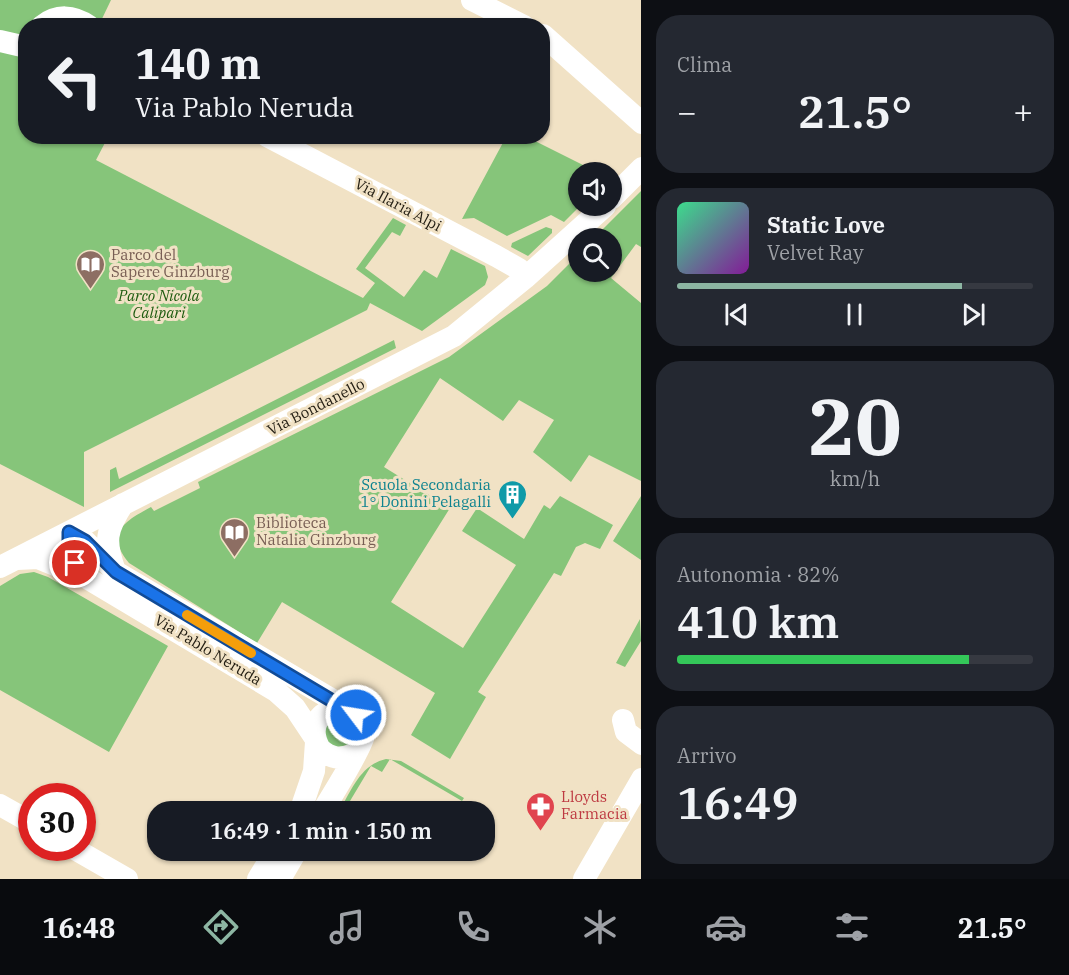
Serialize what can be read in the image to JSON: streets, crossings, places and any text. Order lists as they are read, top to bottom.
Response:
{
  "streets": {
    "street": ["Via Ilaria Alpi", "Via Bondanello", "Via Pablo Neruda"]
  },
  "crossings": [
    ["Via Ilaria Alpi", "Via Bondanello"],
    ["Via Bondanello", "Via Pablo Neruda"]
  ],
  "parks": ["Parco Nicola Calipari"],
  "places": {
    "library": ["Parco del Sapere Ginzburg", "Biblioteca Natalia Ginzburg"],
    "building": ["Scuola Secondaria 1° Donini Pelagalli"],
    "pharmacy": ["Lloyds Farmacia"]
  },
  "page": {
    "tile": [
      "Clima",
      ["20", "km/h"],
      ["Autonomia · 82%", "410 km"],
      ["Arrivo", "16:49"]
    ],
    "turn": ["140 m", "Via Pablo Neruda"],
    "heat": ["−", "21.5°", "+"],
    "song": ["Static Love", "Velvet Ray"],
    "limit": "30",
    "trip": "16:49 · 1 min · 150 m",
    "tabs": ["16:48", "21.5°"]
  }
}
